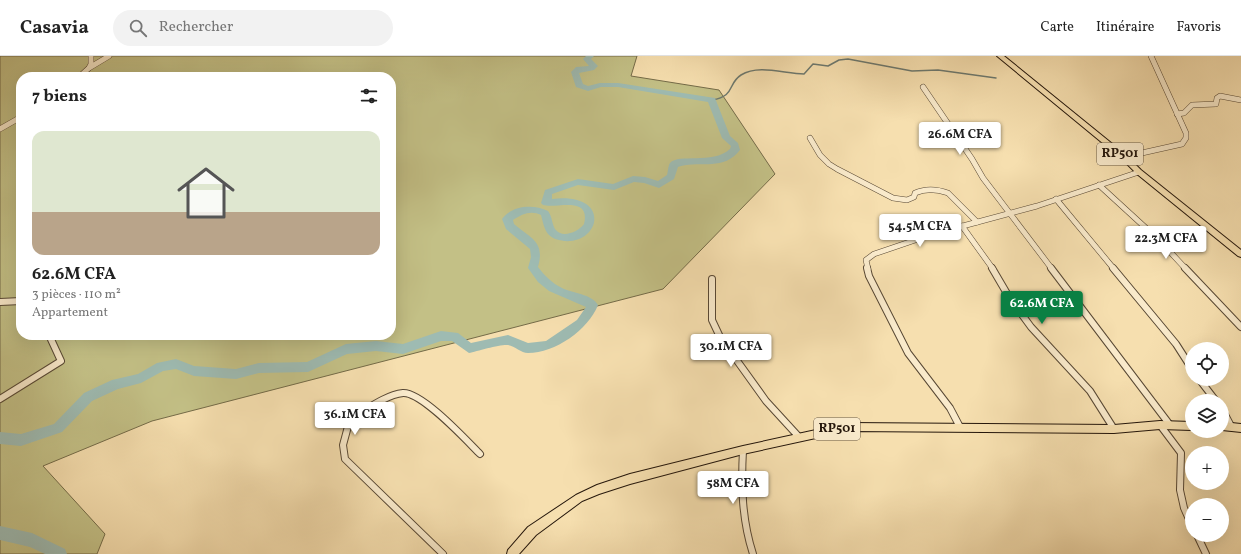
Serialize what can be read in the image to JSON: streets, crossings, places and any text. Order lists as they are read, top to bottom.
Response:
{
  "streets": {
    "main road": ["RP501"]
  },
  "page": {
    "header": "Casavia",
    "search": "Rechercher",
    "nav": ["Carte", "Itinéraire", "Favoris"],
    "heading": "7 biens",
    "list": [
      {
        "name": "62.6M CFA",
        "note": "3 pièces · 110 m² · Appartement"
      }
    ],
    "price": [
      "26.6M CFA",
      "54.5M CFA",
      "22.3M CFA",
      "62.6M CFA",
      "30.1M CFA",
      "36.1M CFA",
      "58M CFA"
    ],
    "map_buttons": ["+", "−"]
  }
}
